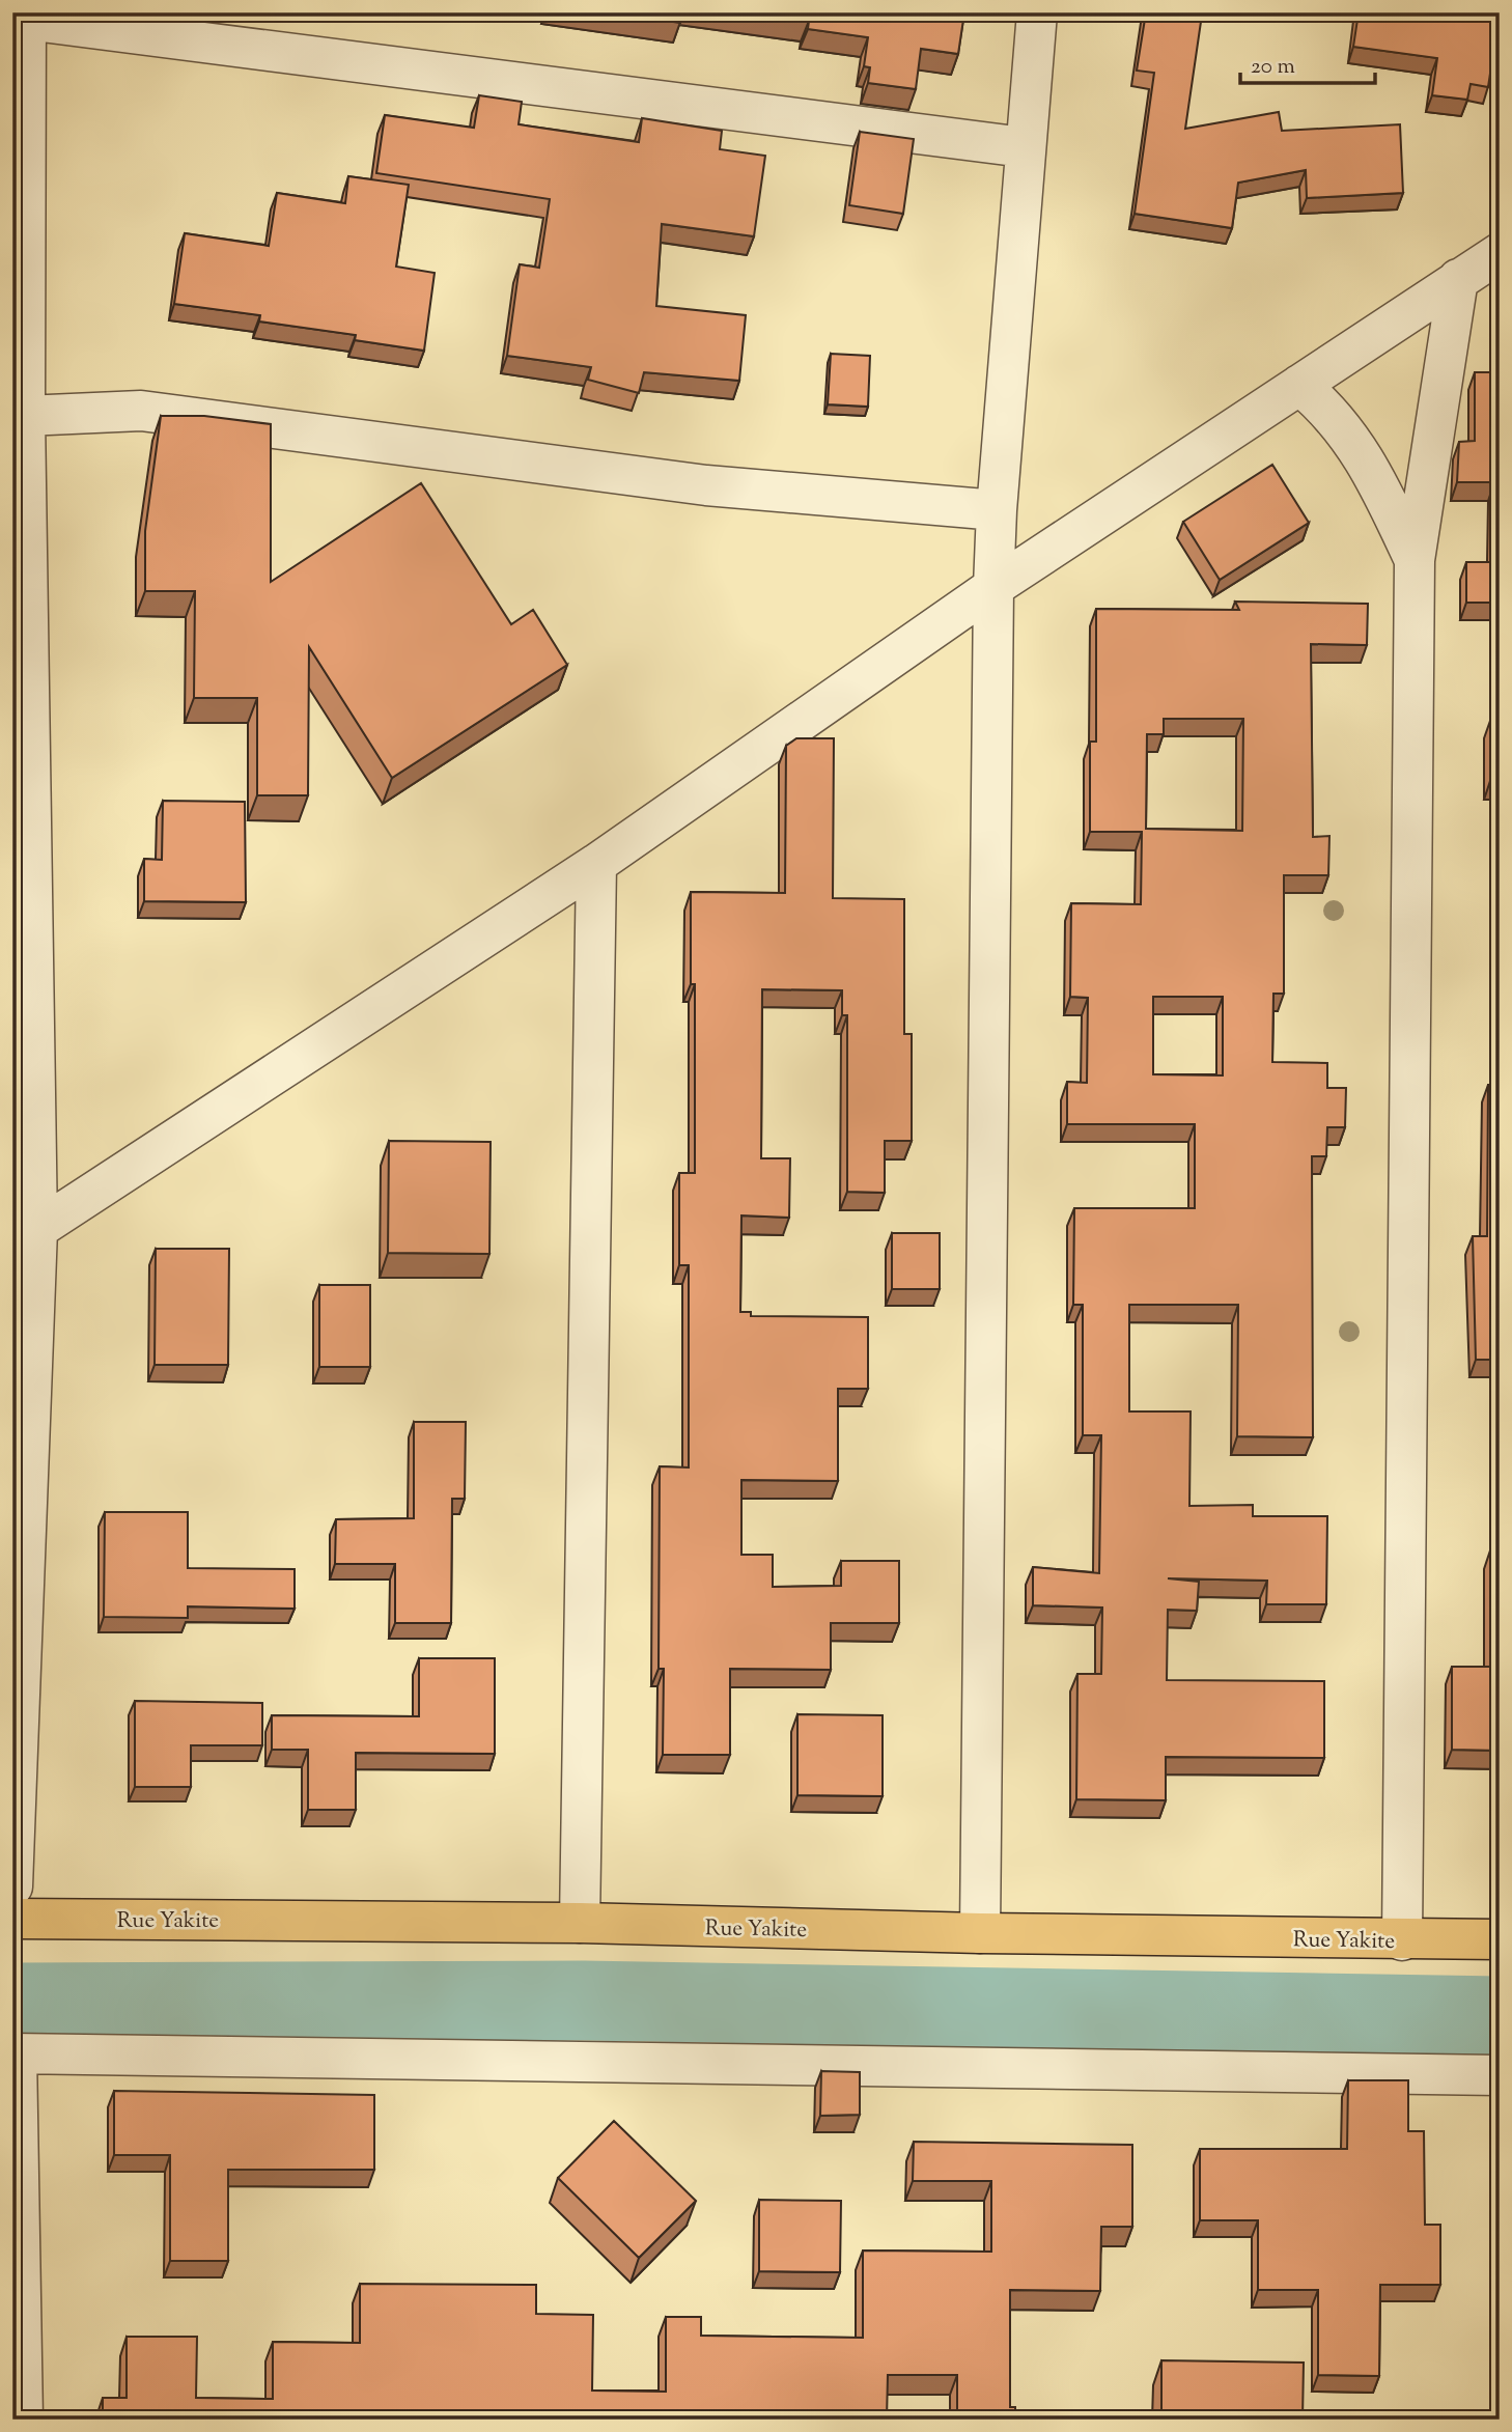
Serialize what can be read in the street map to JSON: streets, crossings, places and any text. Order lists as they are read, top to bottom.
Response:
{
  "streets": {
    "main road": ["Rue Yakite"]
  },
  "scale_bar": "20 m"
}
